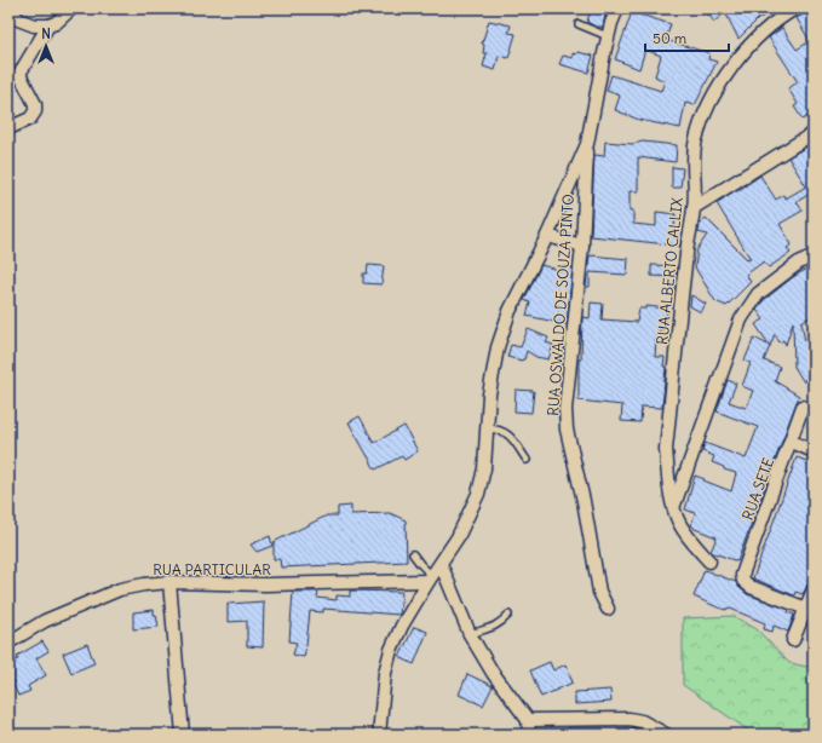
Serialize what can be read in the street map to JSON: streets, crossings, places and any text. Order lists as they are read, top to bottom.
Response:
{
  "streets": {
    "street": [
      "RUA ALBERTO CALLIX",
      "RUA OSWALDO DE SOUZA PINTO",
      "RUA SETE",
      "RUA PARTICULAR"
    ]
  },
  "scale_bar": "50 m",
  "north": "top"
}
